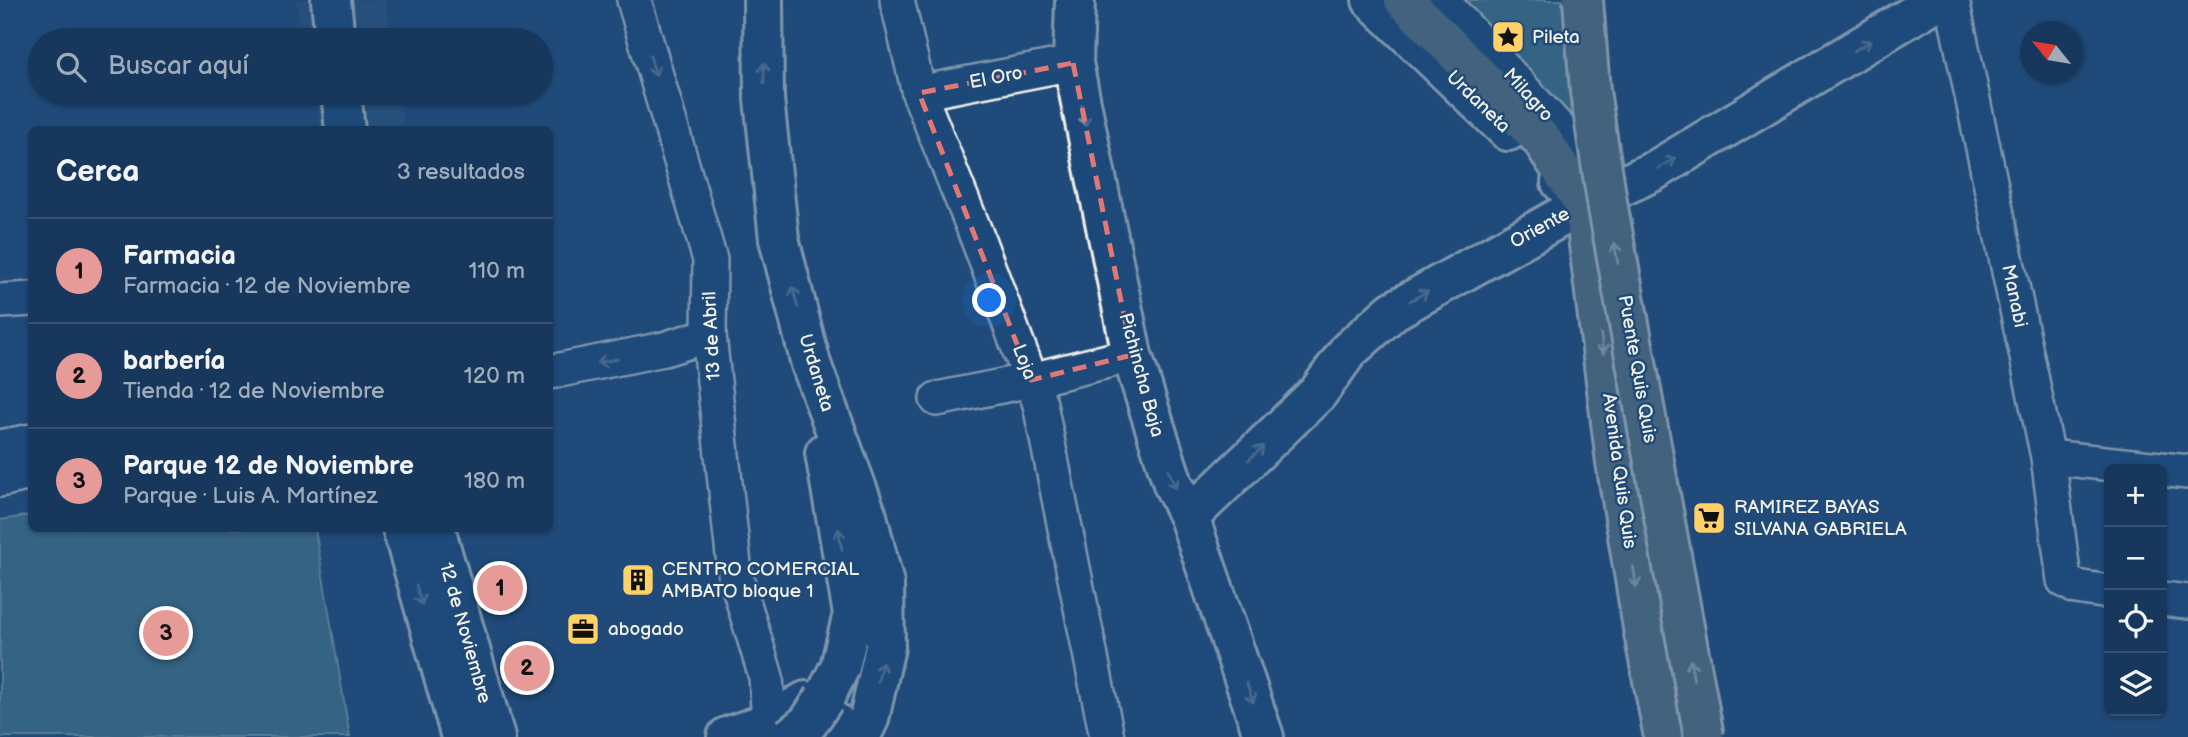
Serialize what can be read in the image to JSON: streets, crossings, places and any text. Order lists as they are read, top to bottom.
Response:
{
  "streets": {
    "main road": ["Puente Quis Quis", "Avenida Quis Quis"],
    "street": [
      "El Oro",
      "Milagro",
      "Urdaneta",
      "Oriente",
      "Manabi",
      "13 de Abril",
      "Loja",
      "Pichincha Baja",
      "12 de Noviembre"
    ]
  },
  "crossings": [
    ["El Oro", "Loja"],
    ["El Oro", "Pichincha Baja"],
    ["Milagro", "Urdaneta"],
    ["Milagro", "Oriente"],
    ["Milagro", "Avenida Quis Quis"],
    ["Urdaneta", "Oriente"],
    ["Urdaneta", "Avenida Quis Quis"],
    ["Oriente", "Pichincha Baja"],
    ["Oriente", "Avenida Quis Quis"]
  ],
  "one_way": [
    "Oriente",
    "13 de Abril",
    "Puente Quis Quis",
    "Avenida Quis Quis"
  ],
  "places": {
    "place": ["Pileta"],
    "supermarket": ["RAMIREZ BAYAS SILVANA GABRIELA"],
    "building": ["CENTRO COMERCIAL AMBATO bloque 1"],
    "office": ["abogado"]
  },
  "north": "top left",
  "page": {
    "search": "Buscar aquí",
    "heading": ["Cerca", "3 resultados"],
    "list": [
      {
        "mark": "1",
        "name": "Farmacia",
        "note": "Farmacia · 12 de Noviembre",
        "value": "110 m"
      },
      {
        "mark": "2",
        "name": "barbería",
        "note": "Tienda · 12 de Noviembre",
        "value": "120 m"
      },
      {
        "mark": "3",
        "name": "Parque 12 de Noviembre",
        "note": "Parque · Luis A. Martínez",
        "value": "180 m"
      }
    ],
    "map_buttons": ["+", "−"],
    "pins": ["1", "3", "2"]
  }
}
